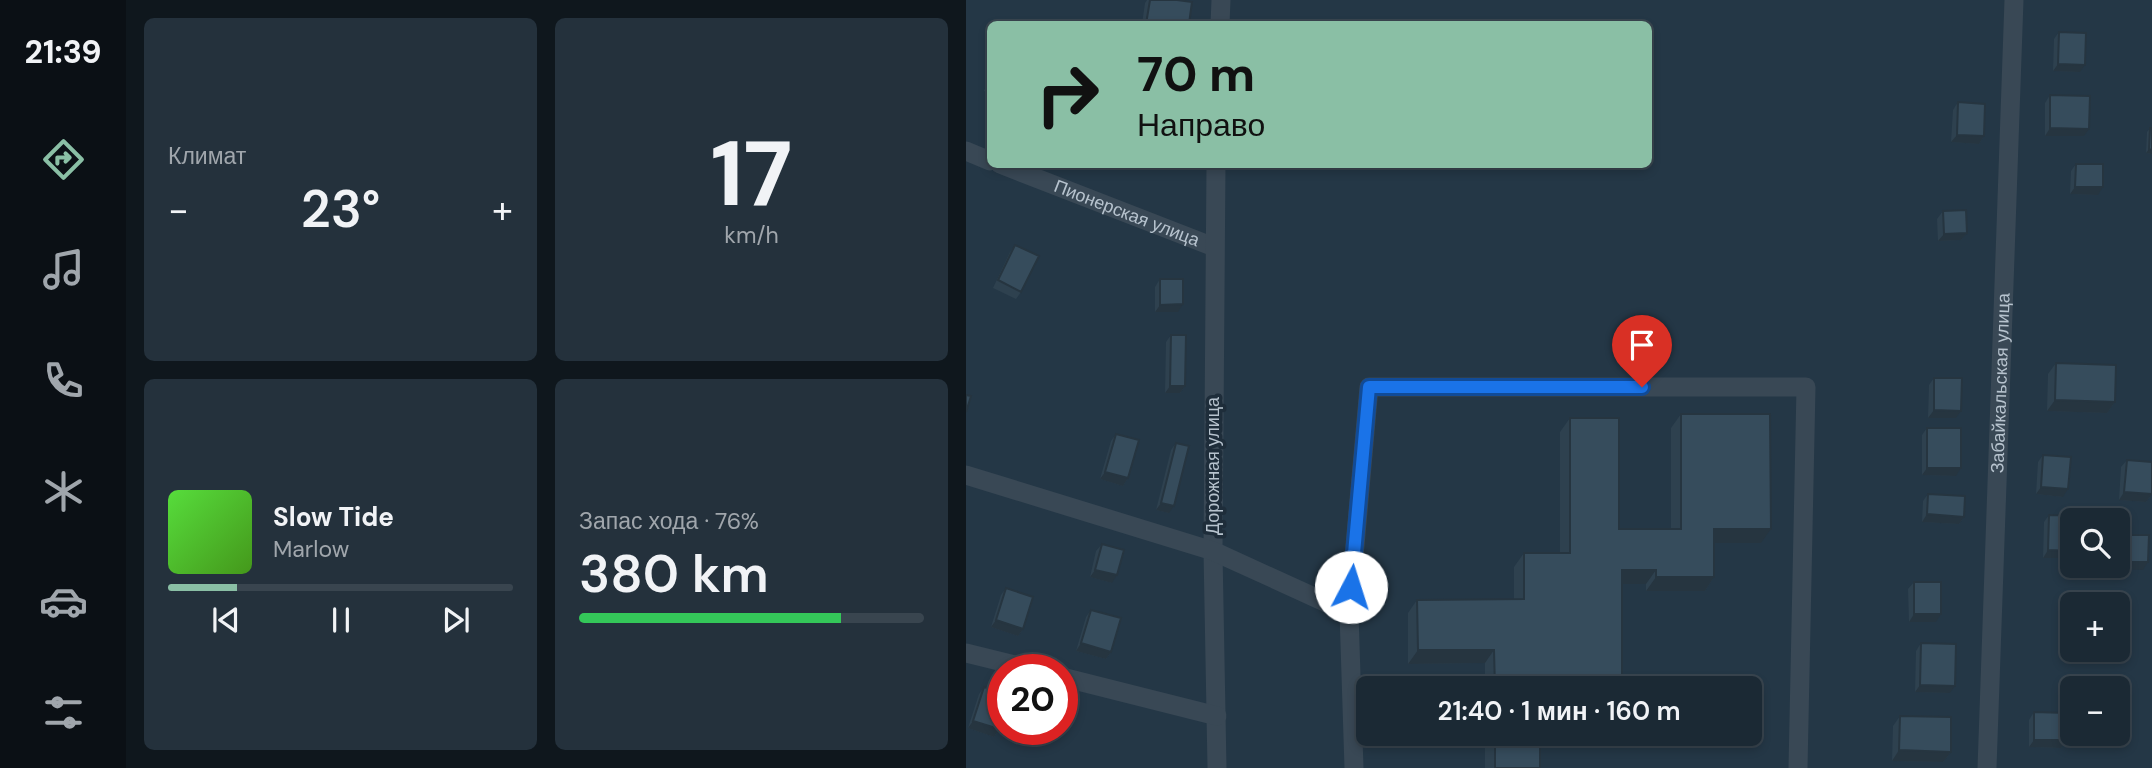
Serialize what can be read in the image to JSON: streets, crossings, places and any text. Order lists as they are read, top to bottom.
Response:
{
  "streets": {
    "street": ["Пионерская улица", "Забайкальская улица", "Дорожная улица"]
  },
  "crossings": [
    ["Пионерская улица", "Дорожная улица"]
  ],
  "page": {
    "tabs": "21:39",
    "tile": [
      "Климат",
      ["17", "km/h"],
      ["Запас хода · 76%", "380 km"]
    ],
    "turn": ["70 m", "Направо"],
    "heat": ["−", "23°", "+"],
    "song": ["Slow Tide", "Marlow"],
    "map_buttons": ["+", "−"],
    "limit": "20",
    "trip": "21:40 · 1 мин · 160 m"
  }
}
